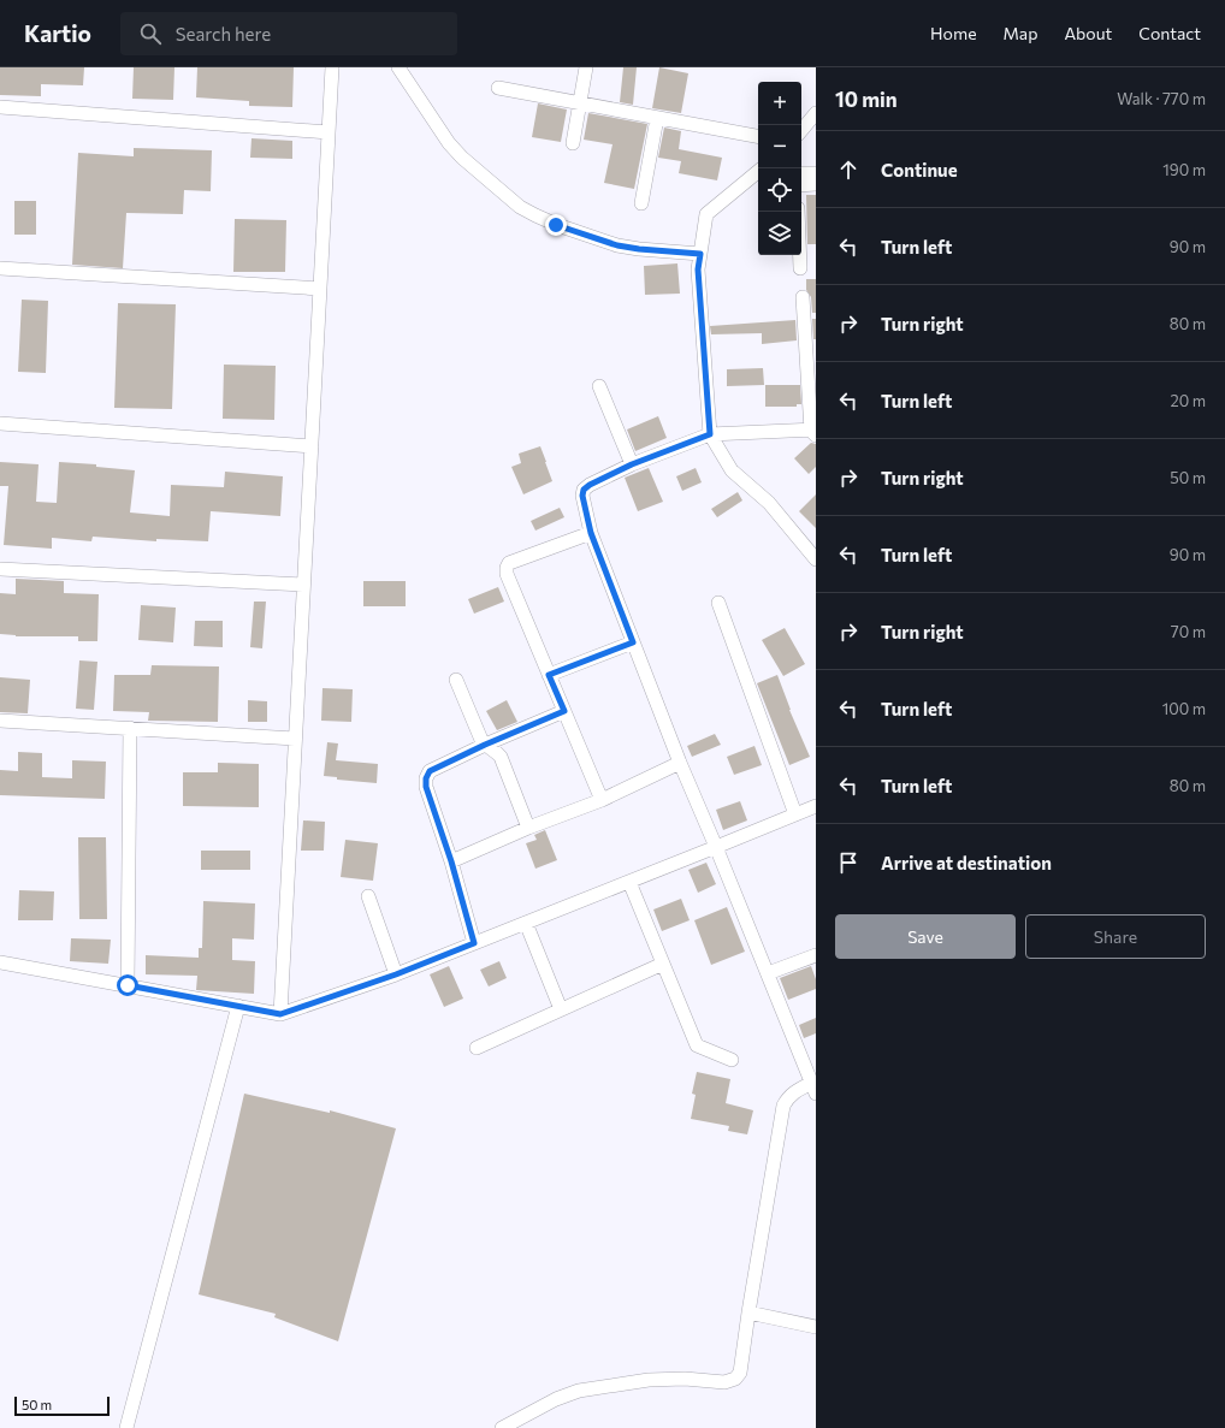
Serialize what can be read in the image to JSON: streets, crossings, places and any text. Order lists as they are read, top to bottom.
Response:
{
  "scale_bar": "50 m",
  "page": {
    "header": "Kartio",
    "search": "Search here",
    "nav": [
      "Home",
      "Map",
      "About",
      "Contact"
    ],
    "heading": ["10 min", "Walk · 770 m"],
    "map_buttons": ["+", "−"],
    "list": [
      ["Continue", "190 m"],
      ["Turn left", "90 m"],
      ["Turn right", "80 m"],
      ["Turn left", "20 m"],
      ["Turn right", "50 m"],
      ["Turn left", "90 m"],
      ["Turn right", "70 m"],
      ["Turn left", "100 m"],
      ["Turn left", "80 m"],
      "Arrive at destination"
    ],
    "buttons": ["Save", "Share"],
    "scale": "50 m"
  }
}
